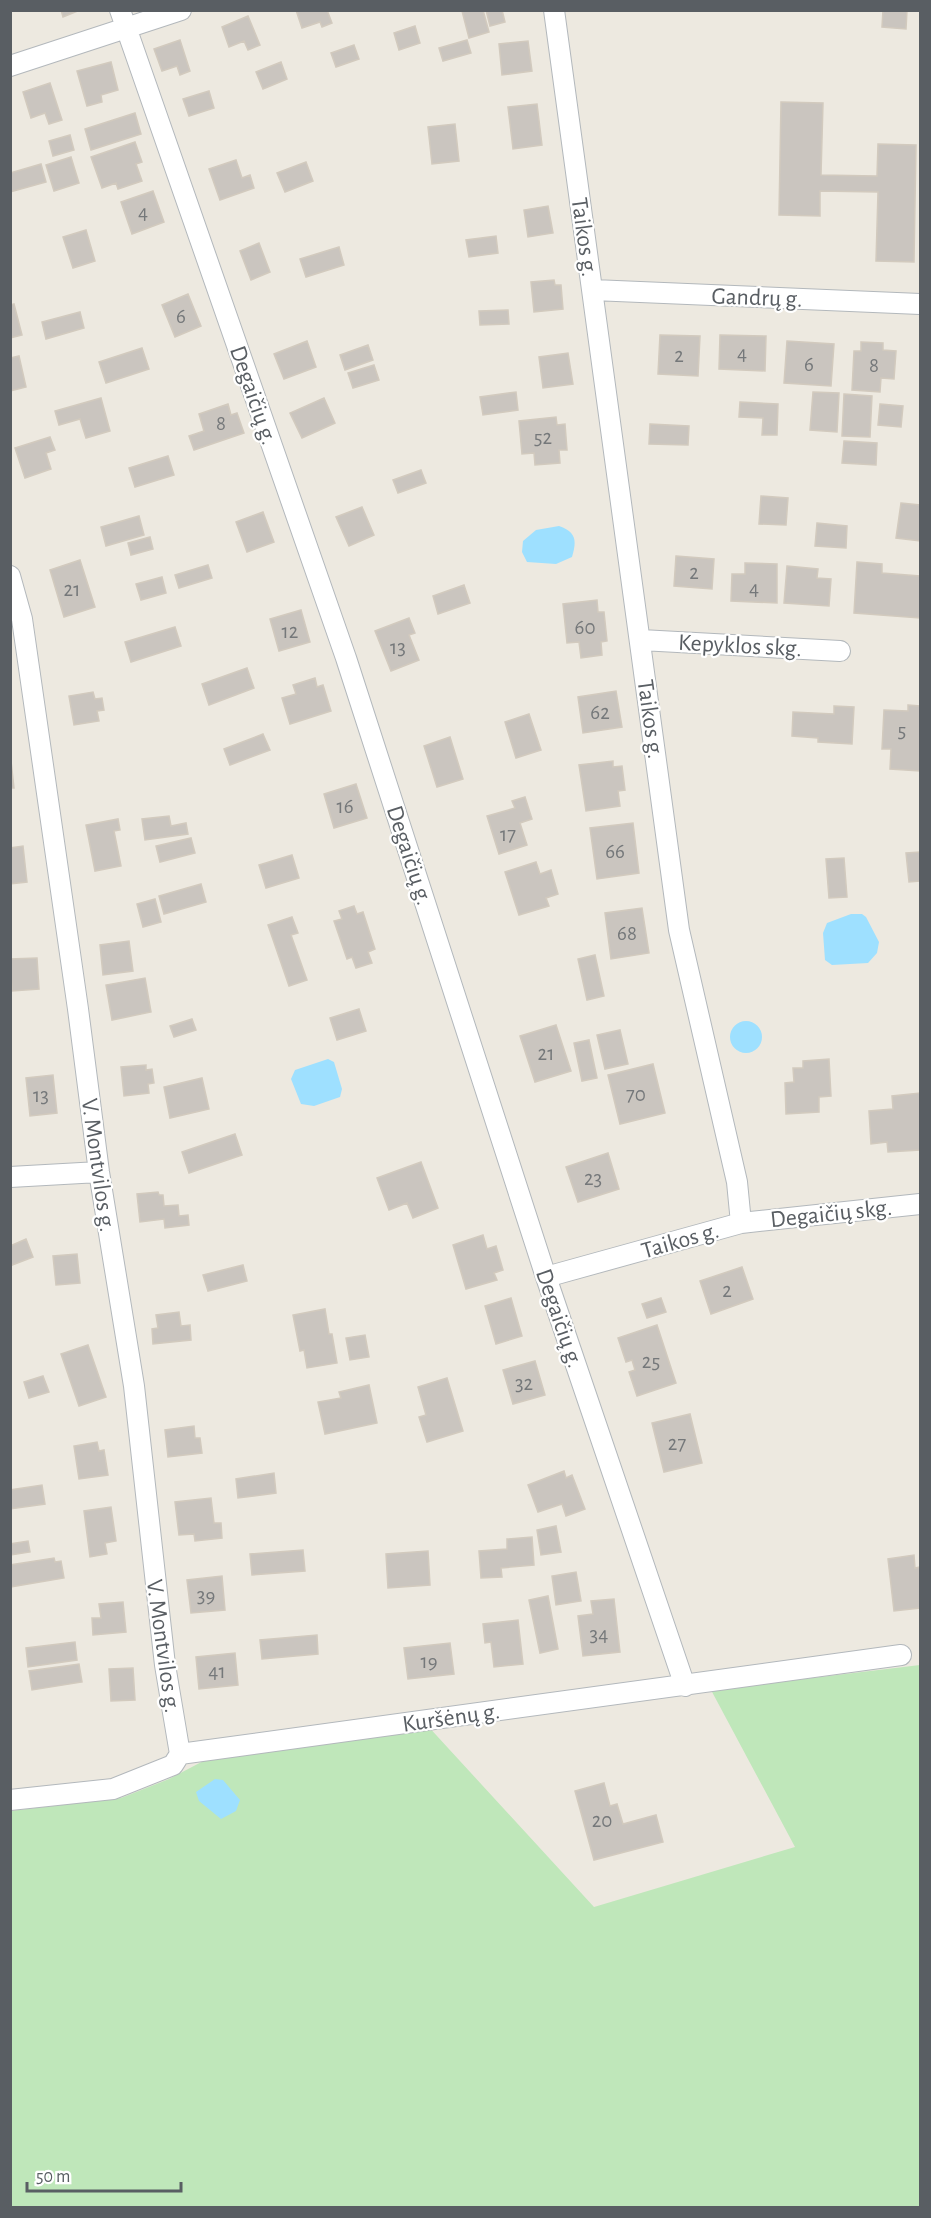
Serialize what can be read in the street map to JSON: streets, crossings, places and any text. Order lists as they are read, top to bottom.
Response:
{
  "streets": {
    "street": [
      "Taikos g.",
      "Gandrų g.",
      "Degaičių g.",
      "Kepyklos skg.",
      "V. Montvilos g.",
      "Degaičių skg.",
      "Kuršėnų g."
    ]
  },
  "crossings": [
    ["Taikos g.", "Gandrų g."],
    ["Taikos g.", "Degaičių g."],
    ["Taikos g.", "Kepyklos skg."],
    ["Taikos g.", "Degaičių skg."],
    ["Degaičių g.", "Kuršėnų g."],
    ["V. Montvilos g.", "Kuršėnų g."]
  ],
  "house_numbers": [
    "4",
    "6",
    "4",
    "2",
    "6",
    "8",
    "8",
    "52",
    "2",
    "4",
    "21",
    "60",
    "12",
    "13",
    "62",
    "5",
    "16",
    "17",
    "66",
    "68",
    "21",
    "70",
    "13",
    "23",
    "2",
    "25",
    "32",
    "27",
    "39",
    "34",
    "19",
    "41",
    "20"
  ],
  "scale_bar": "50 m"
}
